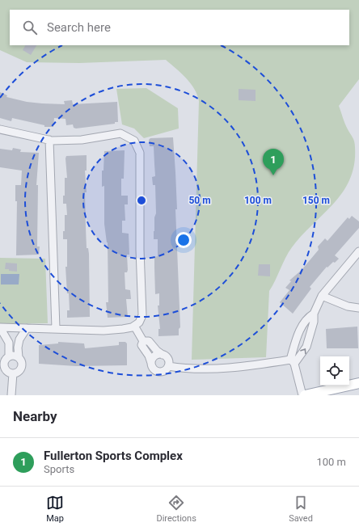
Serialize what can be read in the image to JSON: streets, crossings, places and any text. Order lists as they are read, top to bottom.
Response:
{
  "page": {
    "search": "Search here",
    "pins": "1",
    "heading": "Nearby",
    "list": [
      {
        "mark": "1",
        "name": "Fullerton Sports Complex",
        "note": "Sports",
        "value": "100 m"
      }
    ],
    "nav": ["Map", "Directions", "Saved"]
  },
  "rings": ["50 m", "100 m", "150 m"]
}
